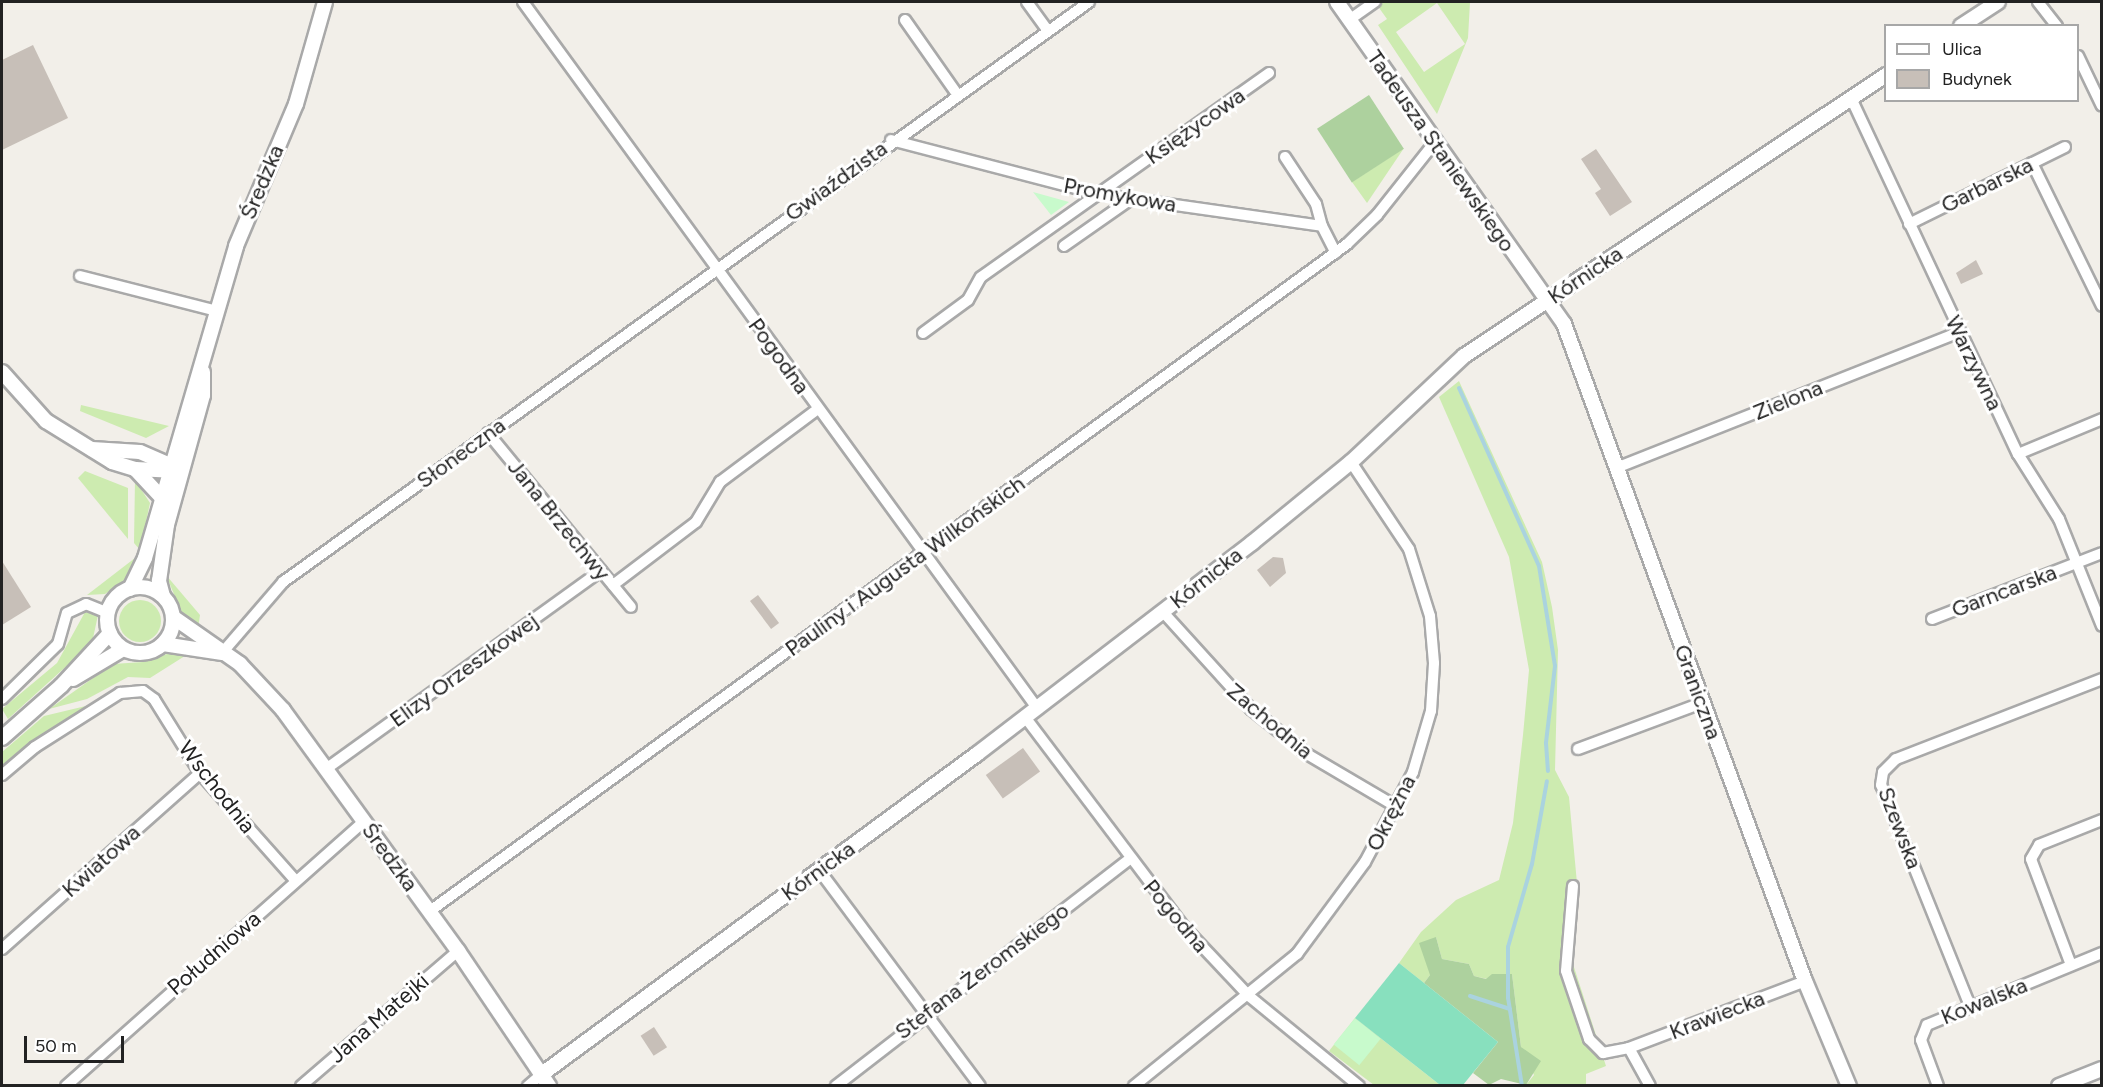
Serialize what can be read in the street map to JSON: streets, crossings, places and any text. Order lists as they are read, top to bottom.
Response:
{
  "streets": {
    "street": [
      "Księżycowa",
      "Tadeusza Staniewskiego",
      "Gwiaździsta",
      "Średzka",
      "Garbarska",
      "Promykowa",
      "Kórnicka",
      "Pogodna",
      "Warzywna",
      "Zielona",
      "Słoneczna",
      "Jana Brzechwy",
      "Pauliny i Augusta Wilkońskich",
      "Garncarska",
      "Elizy Orzeszkowej",
      "Graniczna",
      "Zachodnia",
      "Wschodnia",
      "Okrężna",
      "Szewska",
      "Kwiatowa",
      "Południowa",
      "Stefana Żeromskiego",
      "Kowalska",
      "Krawiecka",
      "Jana Matejki"
    ]
  },
  "crossings": [
    ["Księżycowa", "Promykowa"],
    ["Tadeusza Staniewskiego", "Kórnicka"],
    ["Tadeusza Staniewskiego", "Pauliny i Augusta Wilkońskich"],
    ["Tadeusza Staniewskiego", "Graniczna"],
    ["Gwiaździsta", "Promykowa"],
    ["Gwiaździsta", "Pogodna"],
    ["Gwiaździsta", "Słoneczna"],
    ["Średzka", "Kórnicka"],
    ["Średzka", "Słoneczna"],
    ["Średzka", "Pauliny i Augusta Wilkońskich"],
    ["Średzka", "Elizy Orzeszkowej"],
    ["Średzka", "Południowa"],
    ["Średzka", "Jana Matejki"],
    ["Garbarska", "Warzywna"],
    ["Kórnicka", "Pogodna"],
    ["Kórnicka", "Warzywna"],
    ["Kórnicka", "Graniczna"],
    ["Kórnicka", "Zachodnia"],
    ["Kórnicka", "Okrężna"],
    ["Pogodna", "Słoneczna"],
    ["Pogodna", "Pauliny i Augusta Wilkońskich"],
    ["Pogodna", "Okrężna"],
    ["Pogodna", "Stefana Żeromskiego"],
    ["Warzywna", "Zielona"],
    ["Warzywna", "Garncarska"],
    ["Zielona", "Graniczna"],
    ["Słoneczna", "Jana Brzechwy"],
    ["Jana Brzechwy", "Elizy Orzeszkowej"],
    ["Graniczna", "Krawiecka"],
    ["Zachodnia", "Okrężna"],
    ["Wschodnia", "Kwiatowa"],
    ["Wschodnia", "Południowa"],
    ["Szewska", "Kowalska"]
  ],
  "legend": ["Ulica", "Budynek"],
  "scale_bar": "50 m"
}
